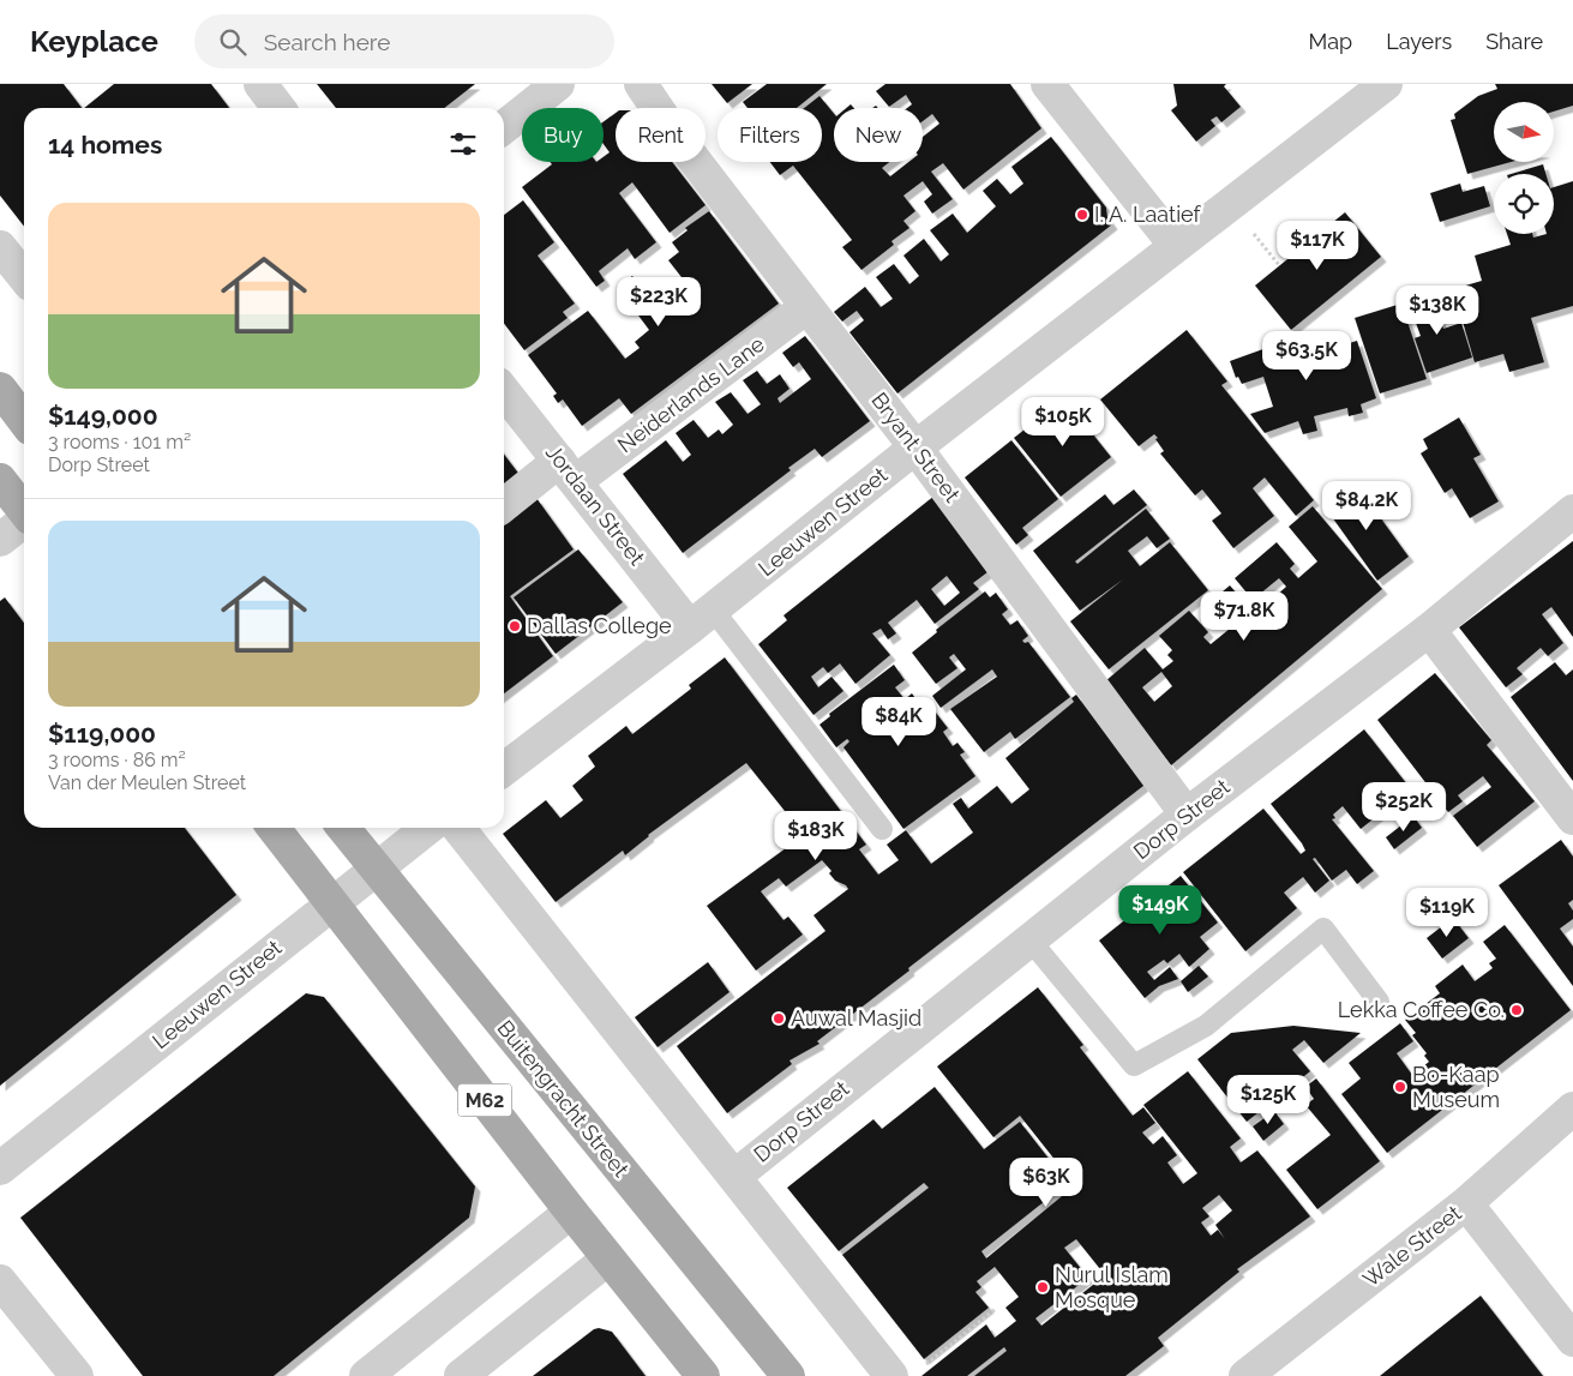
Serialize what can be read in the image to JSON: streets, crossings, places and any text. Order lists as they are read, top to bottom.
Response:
{
  "streets": {
    "main road": ["Buitengracht Street", "M62"],
    "street": [
      "Neiderlands Lane",
      "Bryant Street",
      "Jordaan Street",
      "Leeuwen Street",
      "Dorp Street",
      "Wale Street"
    ]
  },
  "crossings": [
    ["Neiderlands Lane", "Bryant Street"],
    ["Neiderlands Lane", "Jordaan Street"],
    ["Bryant Street", "Leeuwen Street"],
    ["Bryant Street", "Dorp Street"],
    ["Jordaan Street", "Leeuwen Street"],
    ["Leeuwen Street", "Buitengracht Street"],
    ["Leeuwen Street", "M62"]
  ],
  "places": [
    "I. A. Laatief",
    "Dallas College",
    "Lekka Coffee Co.",
    "Auwal Masjid",
    "Bo-Kaap Museum",
    "Nurul Islam Mosque"
  ],
  "north": "right",
  "page": {
    "header": "Keyplace",
    "search": "Search here",
    "nav": ["Map", "Layers", "Share"],
    "chip": [
      "Buy",
      "Rent",
      "Filters",
      "New"
    ],
    "heading": "14 homes",
    "list": [
      {
        "name": "$149,000",
        "note": "3 rooms · 101 m² · Dorp Street"
      },
      {
        "name": "$119,000",
        "note": "3 rooms · 86 m² · Van der Meulen Street"
      }
    ],
    "price": [
      "$117K",
      "$223K",
      "$138K",
      "$63.5K",
      "$105K",
      "$84.2K",
      "$71.8K",
      "$84K",
      "$252K",
      "$183K",
      "$149K",
      "$119K",
      "$125K",
      "$63K"
    ]
  }
}
